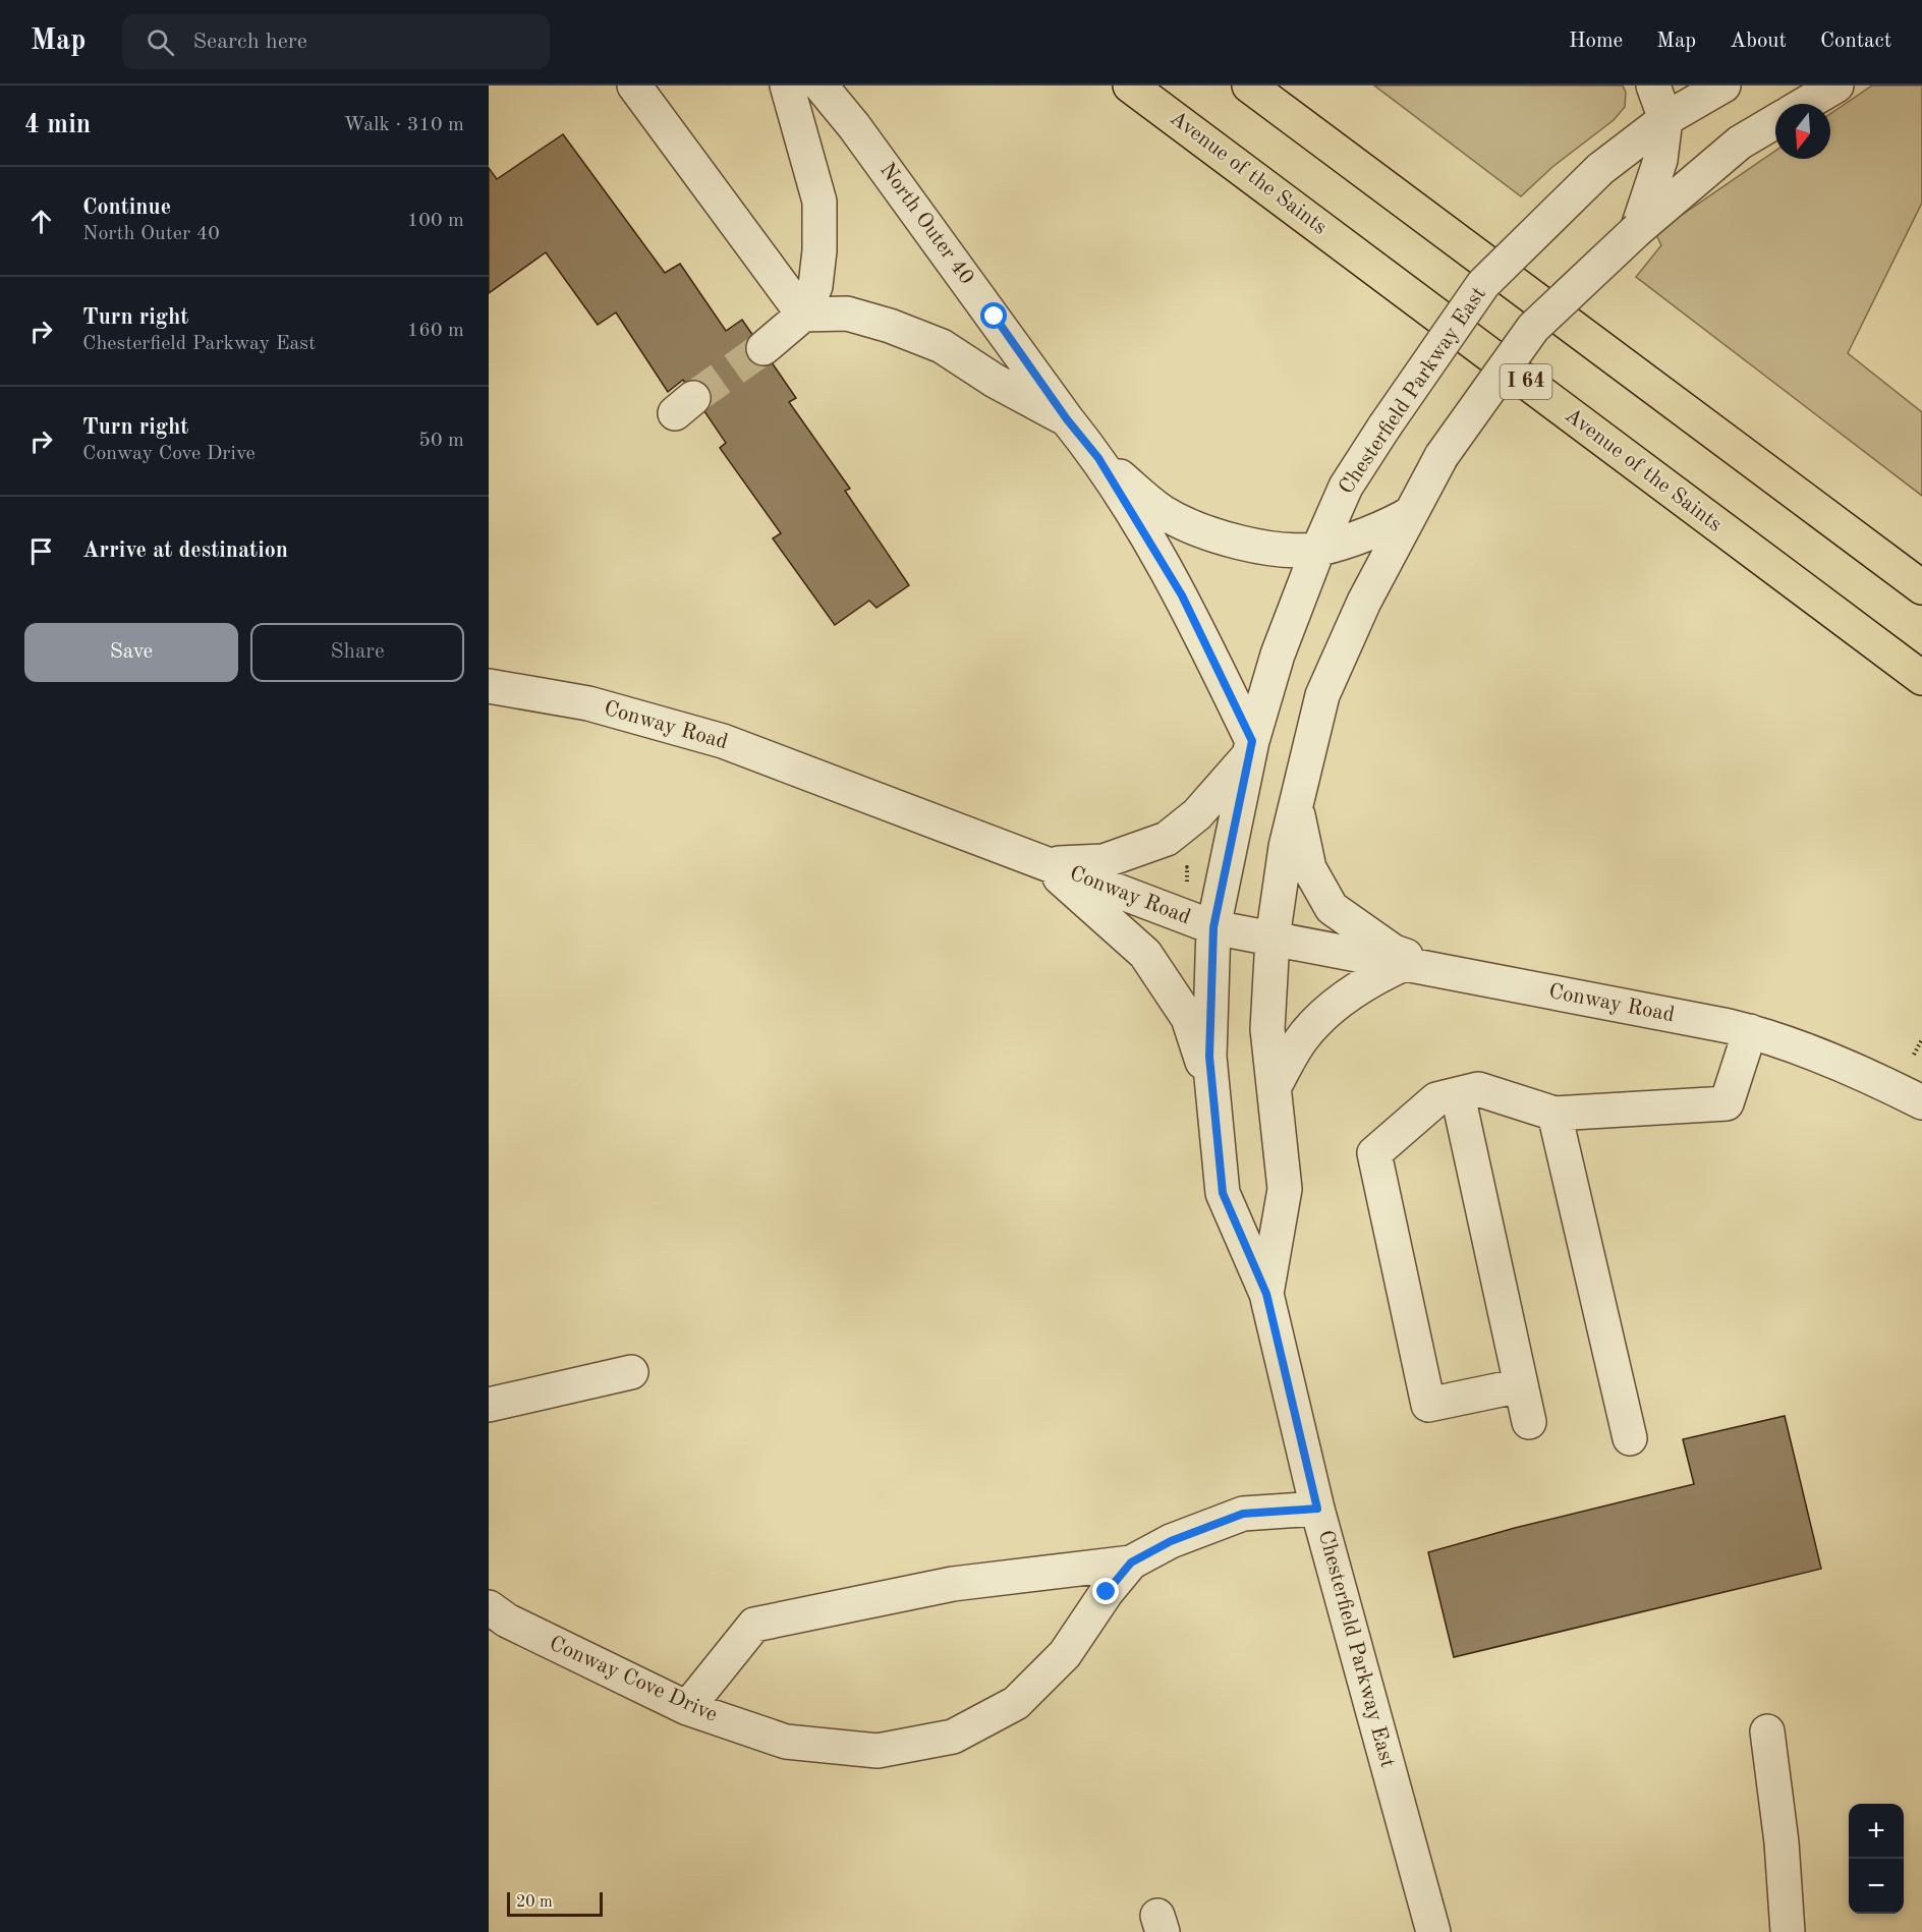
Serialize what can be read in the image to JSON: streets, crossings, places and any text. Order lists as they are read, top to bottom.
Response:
{
  "streets": {
    "highway": ["Avenue of the Saints", "I 64"],
    "street": [
      "North Outer 40",
      "Chesterfield Parkway East",
      "Conway Road",
      "Conway Cove Drive"
    ]
  },
  "crossings": [
    ["North Outer 40", "Chesterfield Parkway East"],
    ["Chesterfield Parkway East", "Conway Road"],
    ["Chesterfield Parkway East", "Conway Cove Drive"]
  ],
  "scale_bar": "20 m",
  "north": "bottom",
  "page": {
    "header": "Map",
    "search": "Search here",
    "nav": [
      "Home",
      "Map",
      "About",
      "Contact"
    ],
    "heading": ["4 min", "Walk · 310 m"],
    "list": [
      ["Continue", "North Outer 40", "100 m"],
      ["Turn right", "Chesterfield Parkway East", "160 m"],
      ["Turn right", "Conway Cove Drive", "50 m"],
      "Arrive at destination"
    ],
    "buttons": ["Save", "Share"],
    "map_buttons": ["+", "−"],
    "scale": "20 m"
  }
}
